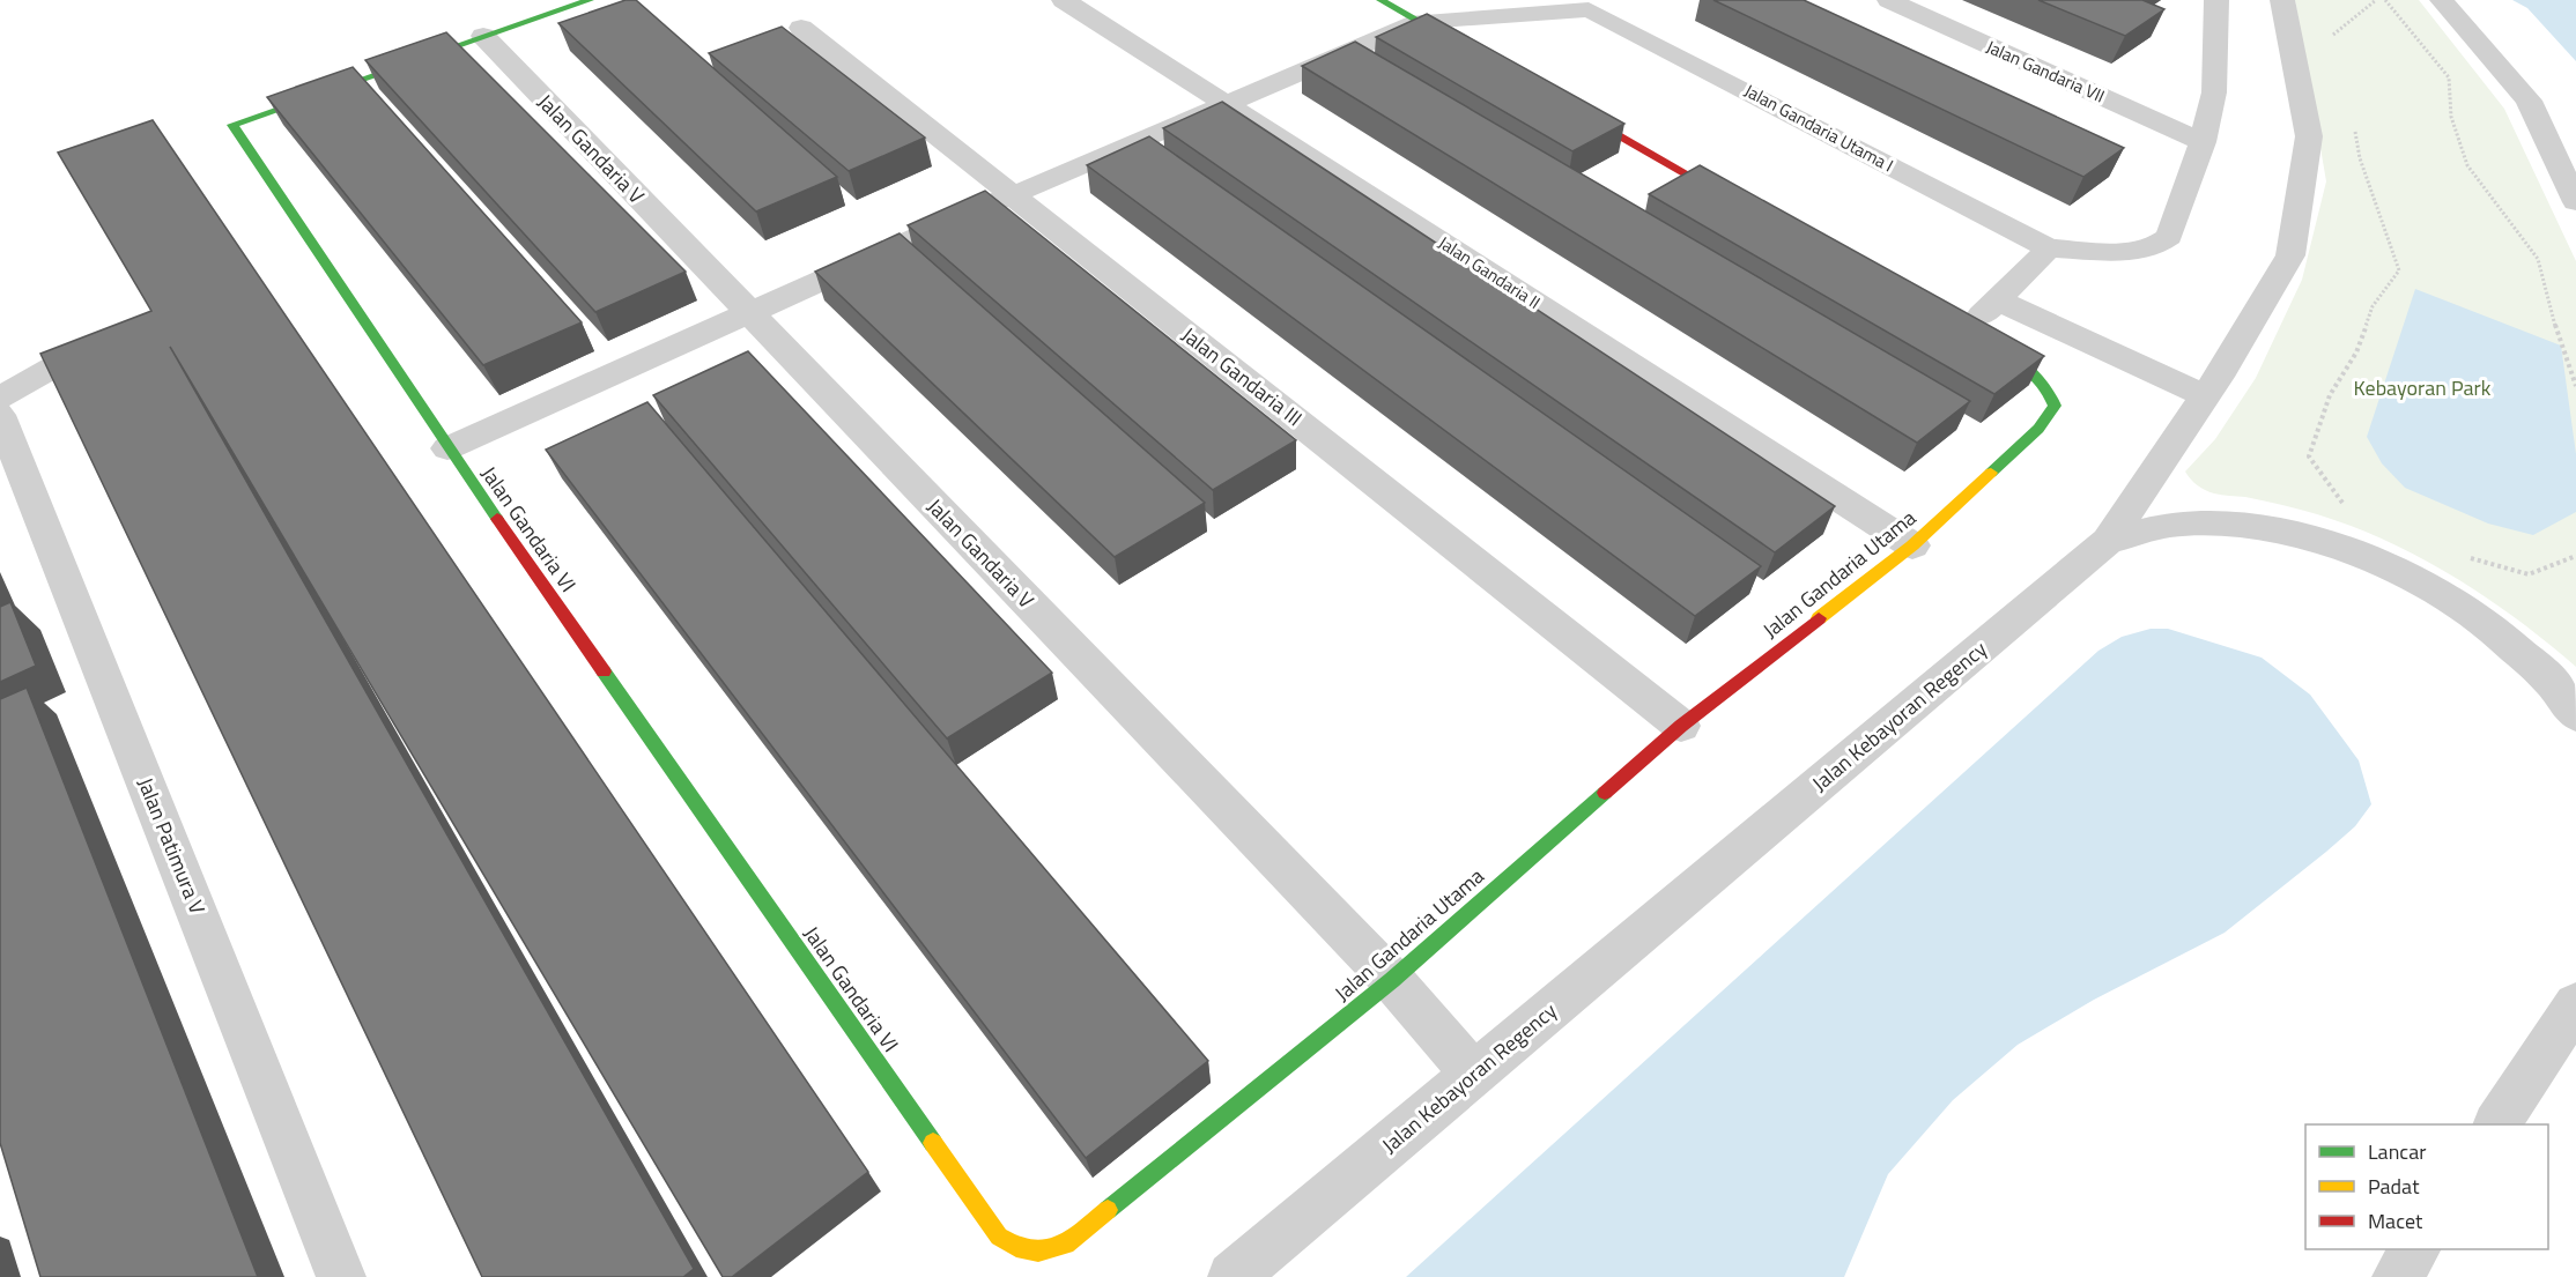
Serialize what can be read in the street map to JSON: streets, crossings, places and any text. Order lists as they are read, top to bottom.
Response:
{
  "streets": {
    "street": [
      "Jalan Gandaria VII",
      "Jalan Gandaria Utama I",
      "Jalan Gandaria V",
      "Jalan Gandaria II",
      "Jalan Gandaria III",
      "Jalan Gandaria VI",
      "Jalan Gandaria Utama",
      "Jalan Kebayoran Regency",
      "Jalan Patimura V"
    ]
  },
  "crossings": [
    ["Jalan Gandaria V", "Jalan Gandaria VI"],
    ["Jalan Gandaria V", "Jalan Gandaria Utama"],
    ["Jalan Gandaria V", "Jalan Kebayoran Regency"],
    ["Jalan Gandaria II", "Jalan Gandaria Utama"],
    ["Jalan Gandaria III", "Jalan Gandaria Utama"],
    ["Jalan Gandaria VI", "Jalan Gandaria Utama"]
  ],
  "parks": ["Kebayoran Park"],
  "legend": ["Lancar", "Padat", "Macet"]
}
